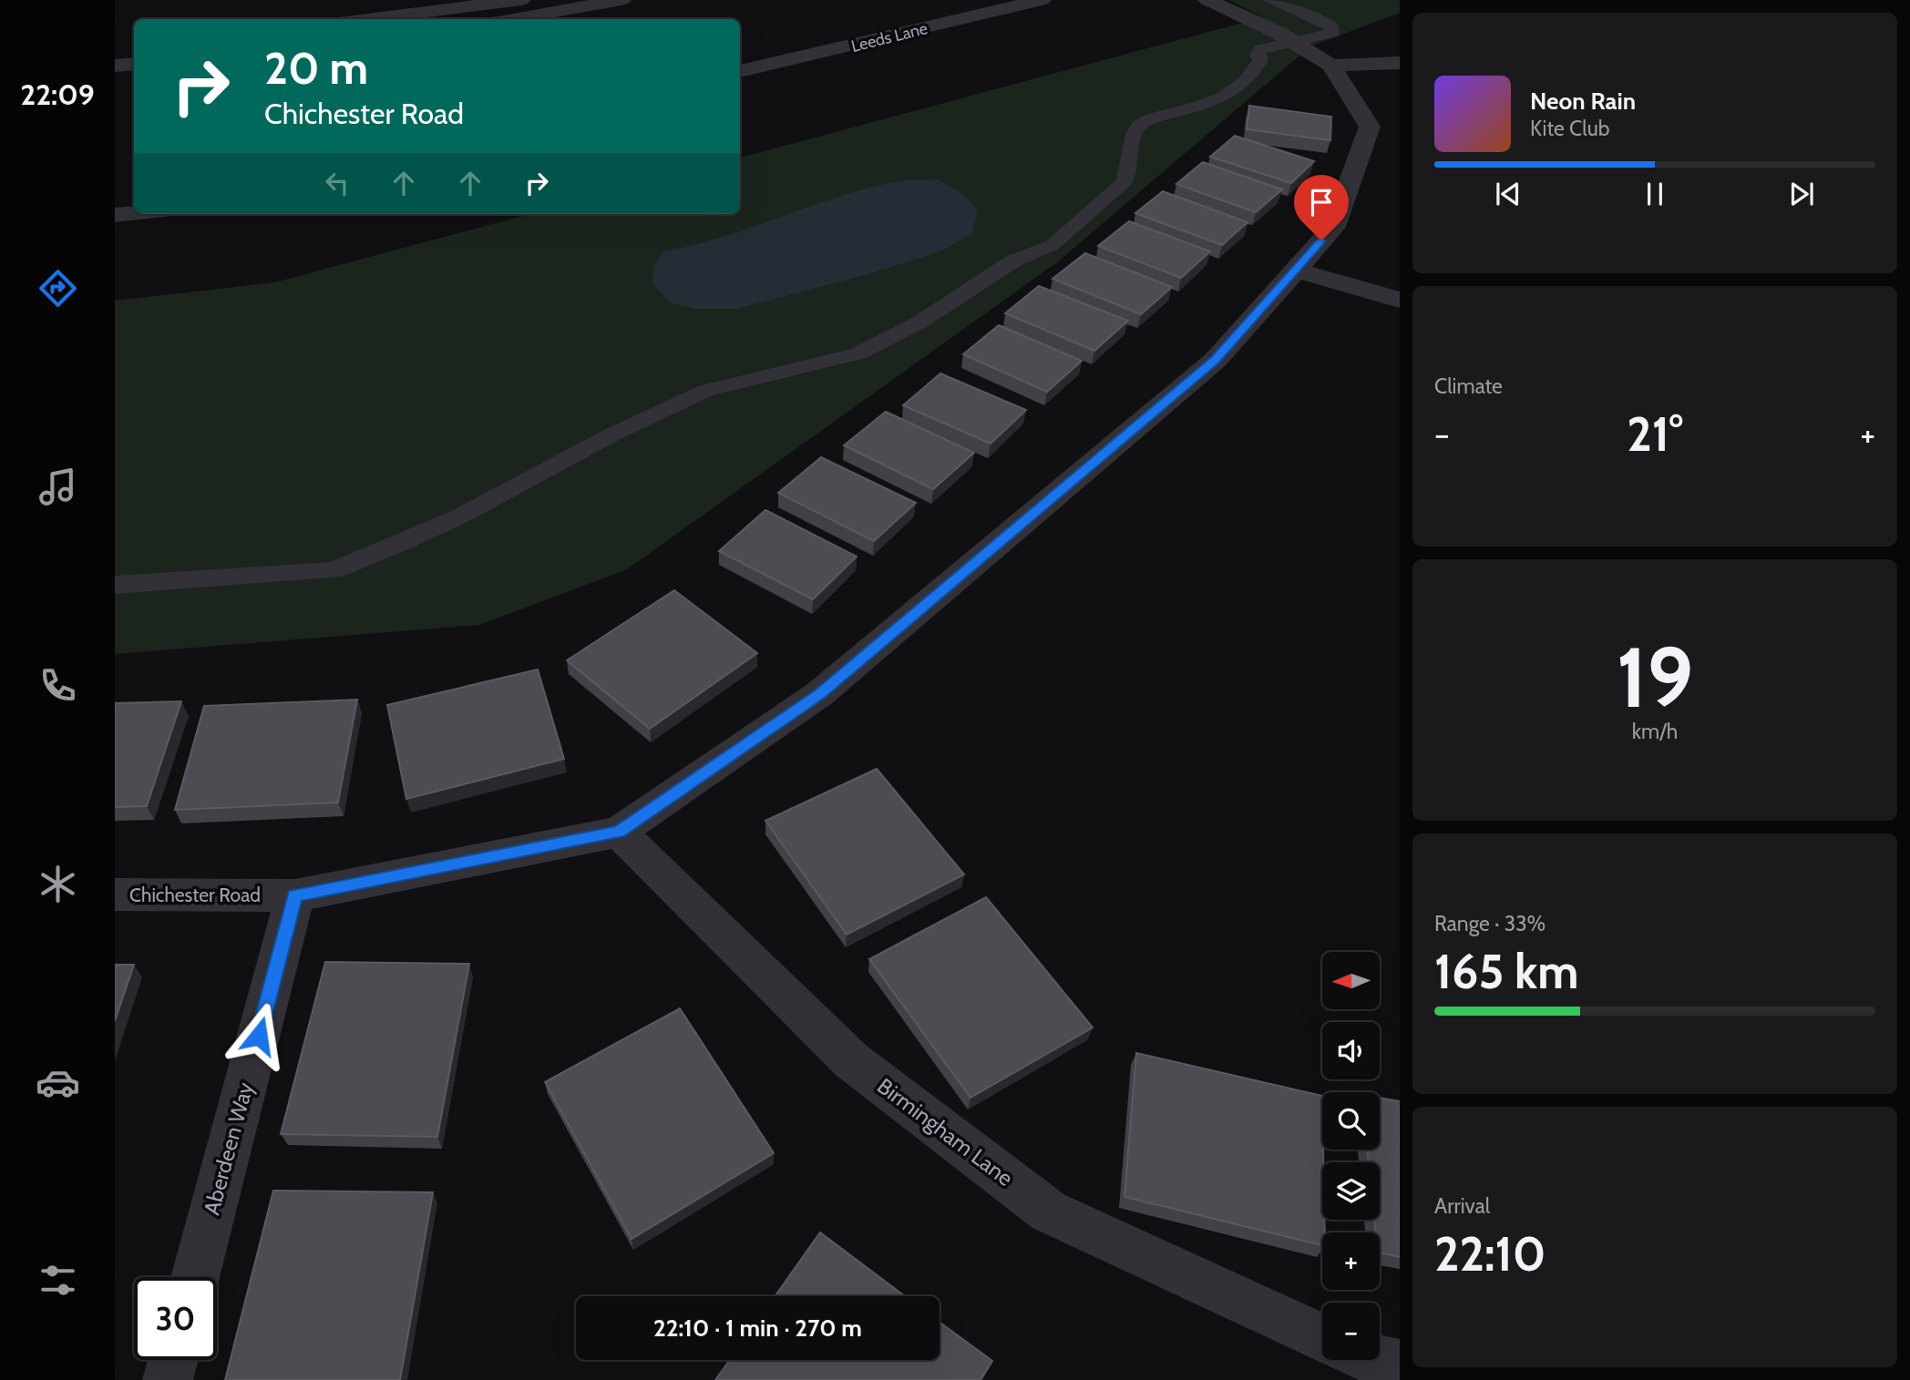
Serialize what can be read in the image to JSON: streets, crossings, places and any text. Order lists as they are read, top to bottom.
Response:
{
  "streets": {
    "street": [
      "Leeds Lane",
      "Chichester Road",
      "Birmingham Lane",
      "Aberdeen Way"
    ]
  },
  "crossings": [
    ["Chichester Road", "Birmingham Lane"],
    ["Chichester Road", "Aberdeen Way"]
  ],
  "north": "left",
  "page": {
    "tabs": "22:09",
    "turn": ["20 m", "Chichester Road"],
    "song": ["Neon Rain", "Kite Club"],
    "tile": [
      "Climate",
      ["19", "km/h"],
      ["Range · 33%", "165 km"],
      ["Arrival", "22:10"]
    ],
    "heat": ["−", "21°", "+"],
    "map_buttons": ["+", "−"],
    "limit": "30",
    "trip": "22:10 · 1 min · 270 m"
  }
}
